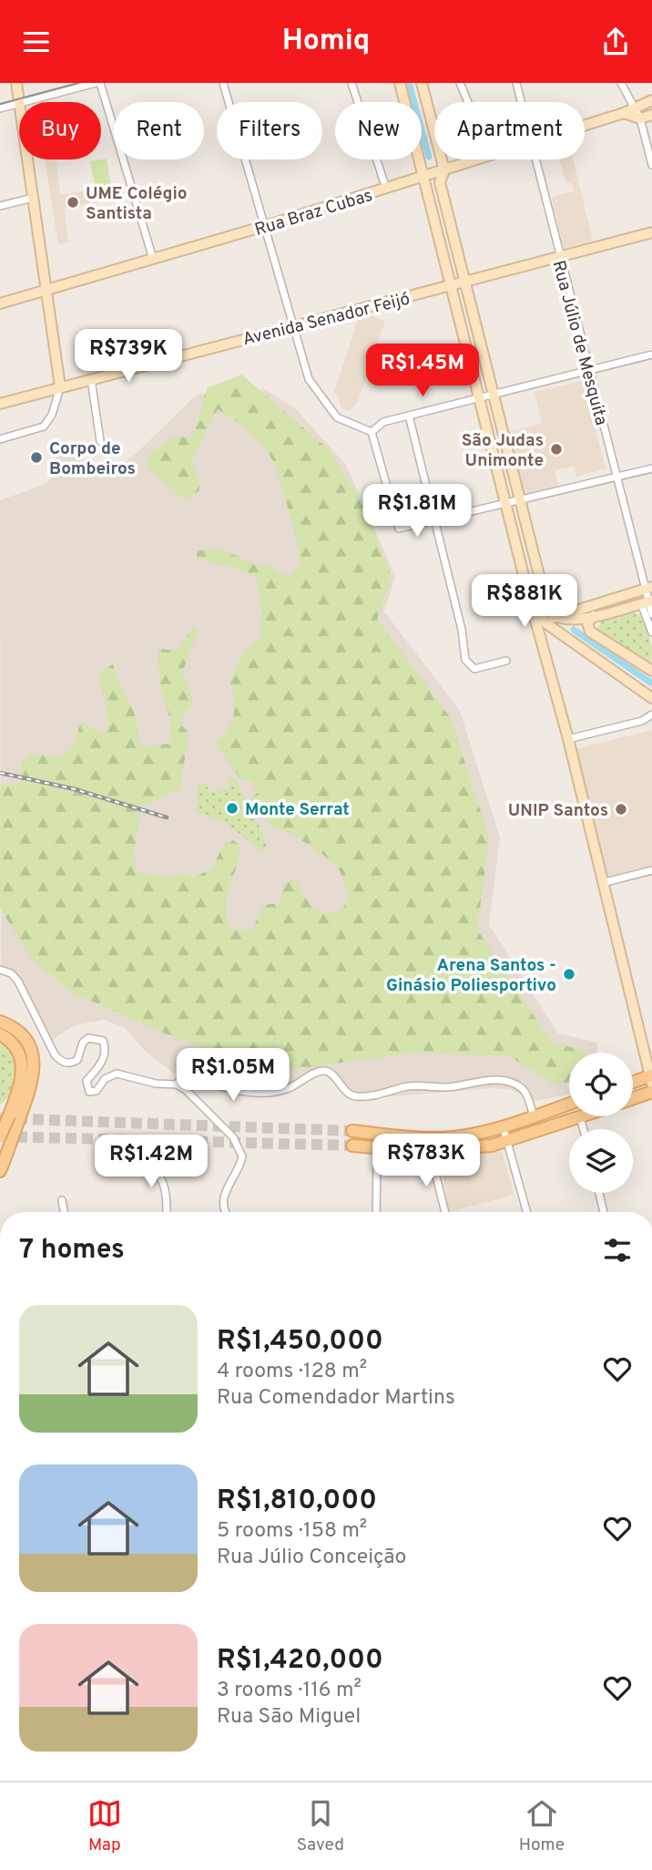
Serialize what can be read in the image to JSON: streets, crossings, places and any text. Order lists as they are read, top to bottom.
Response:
{
  "streets": {
    "main road": ["Rua Braz Cubas", "Avenida Senador Feijó"],
    "street": ["Rua Júlio de Mesquita"]
  },
  "crossings": [
    ["Avenida Senador Feijó", "Rua Júlio de Mesquita"]
  ],
  "places": [
    "UME Colégio Santista",
    "São Judas Unimonte",
    "Corpo de Bombeiros",
    "Monte Serrat",
    "UNIP Santos",
    "Arena Santos - Ginásio Poliesportivo"
  ],
  "page": {
    "header": "Homiq",
    "chip": [
      "Buy",
      "Rent",
      "Filters",
      "New",
      "Apartment"
    ],
    "price": [
      "R$739K",
      "R$1.45M",
      "R$1.81M",
      "R$881K",
      "R$1.05M",
      "R$783K",
      "R$1.42M"
    ],
    "heading": "7 homes",
    "list": [
      {
        "name": "R$1,450,000",
        "note": "4 rooms · 128 m² · Rua Comendador Martins"
      },
      {
        "name": "R$1,810,000",
        "note": "5 rooms · 158 m² · Rua Júlio Conceição"
      },
      {
        "name": "R$1,420,000",
        "note": "3 rooms · 116 m² · Rua São Miguel"
      }
    ],
    "tabs": ["Map", "Saved", "Home"]
  }
}
